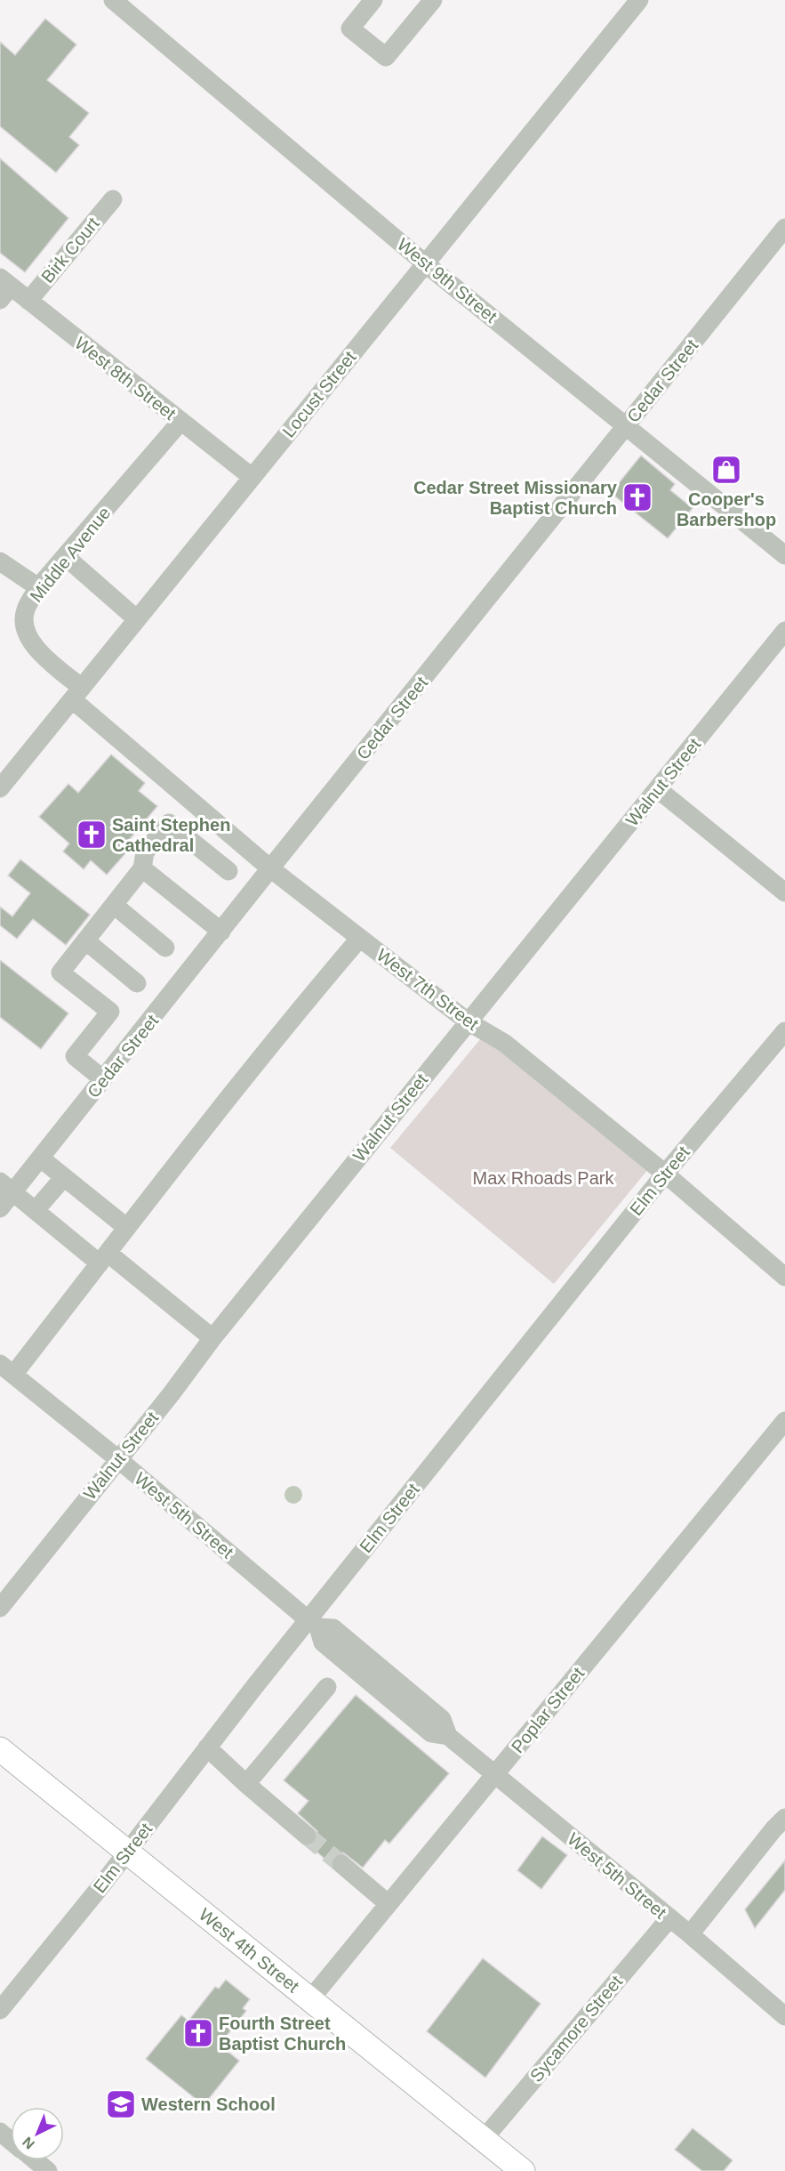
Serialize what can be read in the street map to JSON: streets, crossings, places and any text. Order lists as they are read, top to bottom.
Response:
{
  "streets": {
    "main road": ["West 4th Street"],
    "street": [
      "Birk Court",
      "West 9th Street",
      "West 8th Street",
      "Cedar Street",
      "Locust Street",
      "Middle Avenue",
      "Walnut Street",
      "West 7th Street",
      "Elm Street",
      "West 5th Street",
      "Poplar Street",
      "Sycamore Street"
    ]
  },
  "crossings": [
    ["Birk Court", "West 8th Street"],
    ["West 9th Street", "Cedar Street"],
    ["West 9th Street", "Locust Street"],
    ["West 8th Street", "Locust Street"],
    ["West 8th Street", "Middle Avenue"],
    ["Cedar Street", "West 7th Street"],
    ["Locust Street", "Middle Avenue"],
    ["Locust Street", "West 7th Street"],
    ["Middle Avenue", "West 7th Street"],
    ["Walnut Street", "West 7th Street"],
    ["Walnut Street", "West 5th Street"],
    ["West 7th Street", "Elm Street"],
    ["Elm Street", "West 5th Street"],
    ["Elm Street", "West 4th Street"],
    ["West 5th Street", "Poplar Street"],
    ["West 5th Street", "Sycamore Street"],
    ["Poplar Street", "West 4th Street"],
    ["West 4th Street", "Sycamore Street"]
  ],
  "parks": ["Max Rhoads Park"],
  "places": {
    "shop": ["Cooper's Barbershop"],
    "church": ["Cedar Street Missionary Baptist Church", "Saint Stephen Cathedral", "Fourth Street Baptist Church"],
    "school or university": ["Western School"]
  },
  "north": "bottom left"
}
